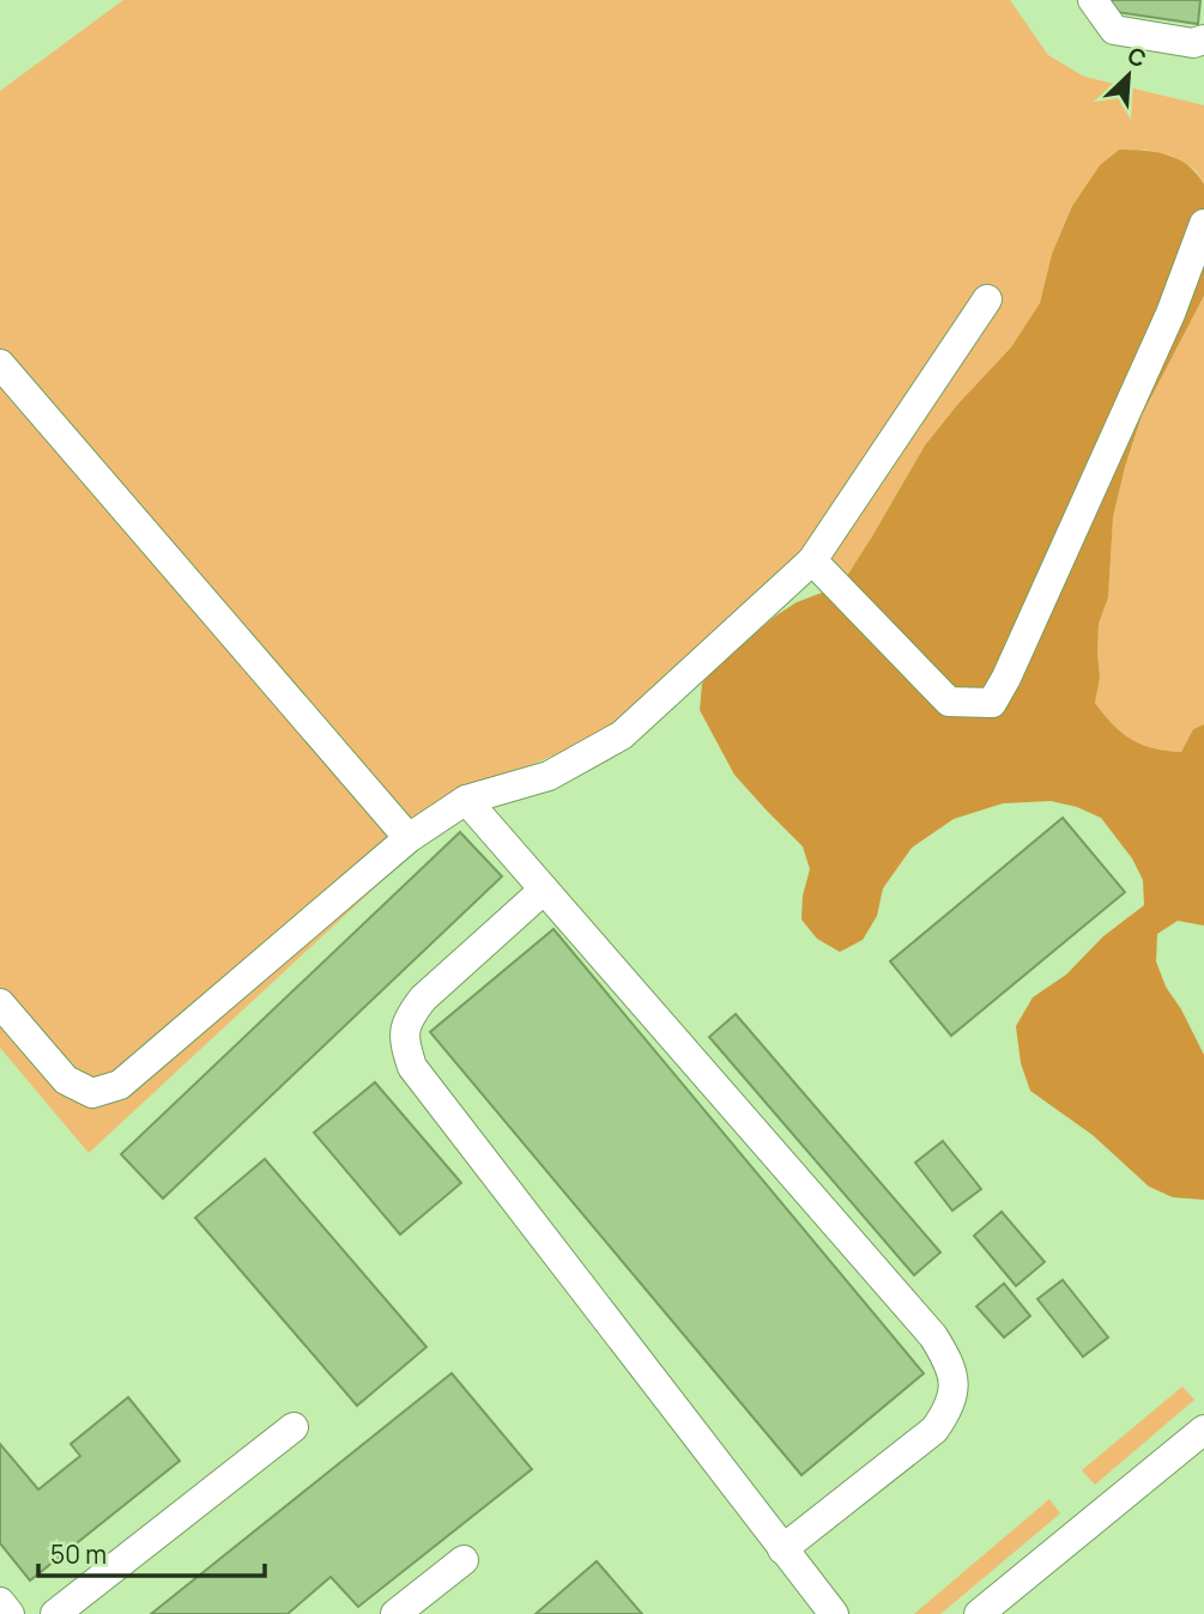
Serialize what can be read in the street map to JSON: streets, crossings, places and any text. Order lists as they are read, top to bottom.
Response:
{
  "scale_bar": "50 m",
  "north": "top right"
}
